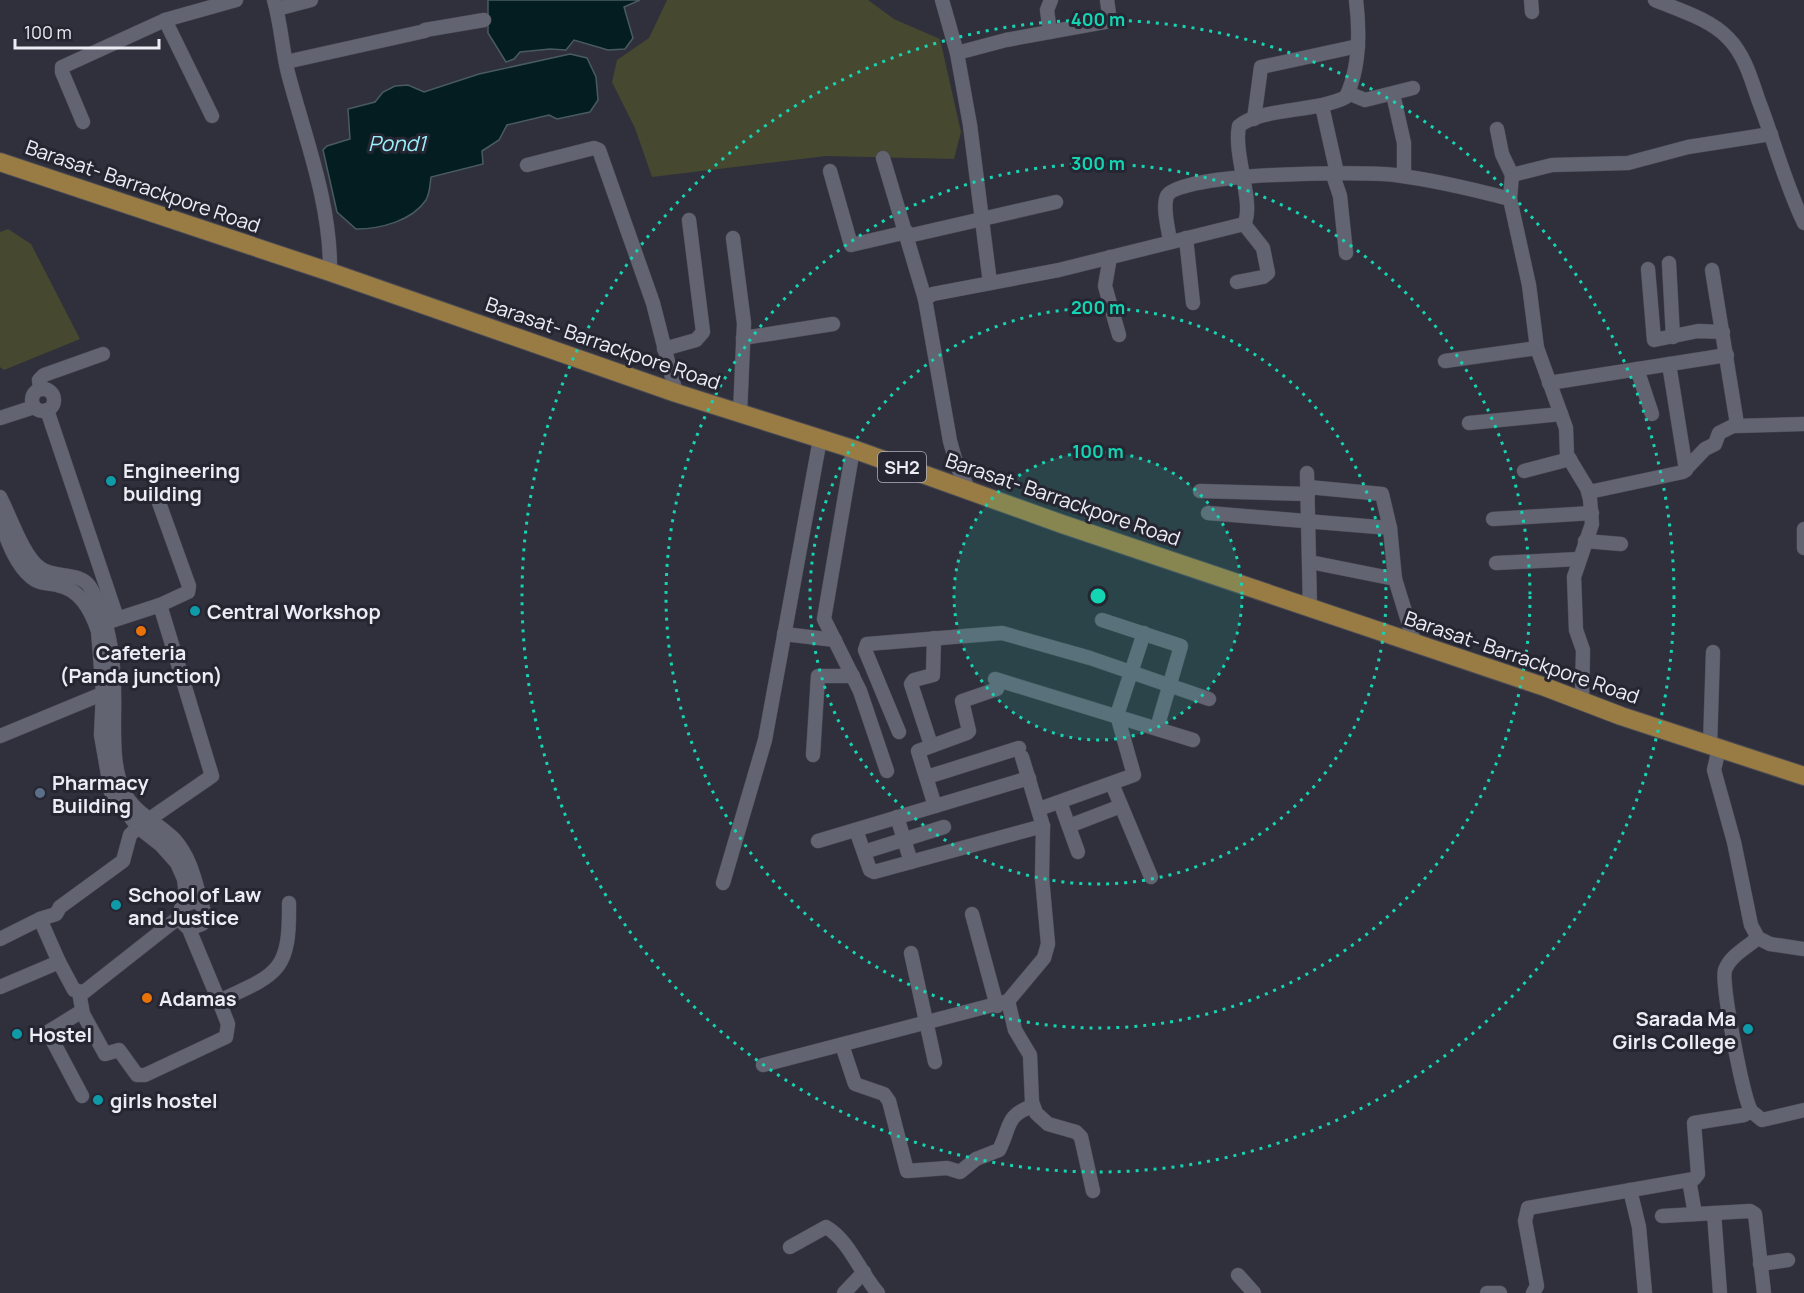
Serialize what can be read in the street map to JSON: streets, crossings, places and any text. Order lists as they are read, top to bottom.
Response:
{
  "streets": {
    "main road": ["Barasat- Barrackpore Road", "SH2"]
  },
  "water": ["Pond1"],
  "places": [
    "Engineering building",
    "Central Workshop",
    "Cafeteria (Panda junction)",
    "Pharmacy Building",
    "School of Law and Justice",
    "Adamas",
    "Sarada Ma Girls College",
    "Hostel",
    "girls hostel"
  ],
  "scale_bar": "100 m",
  "rings": [
    "400 m",
    "300 m",
    "200 m",
    "100 m"
  ]
}
